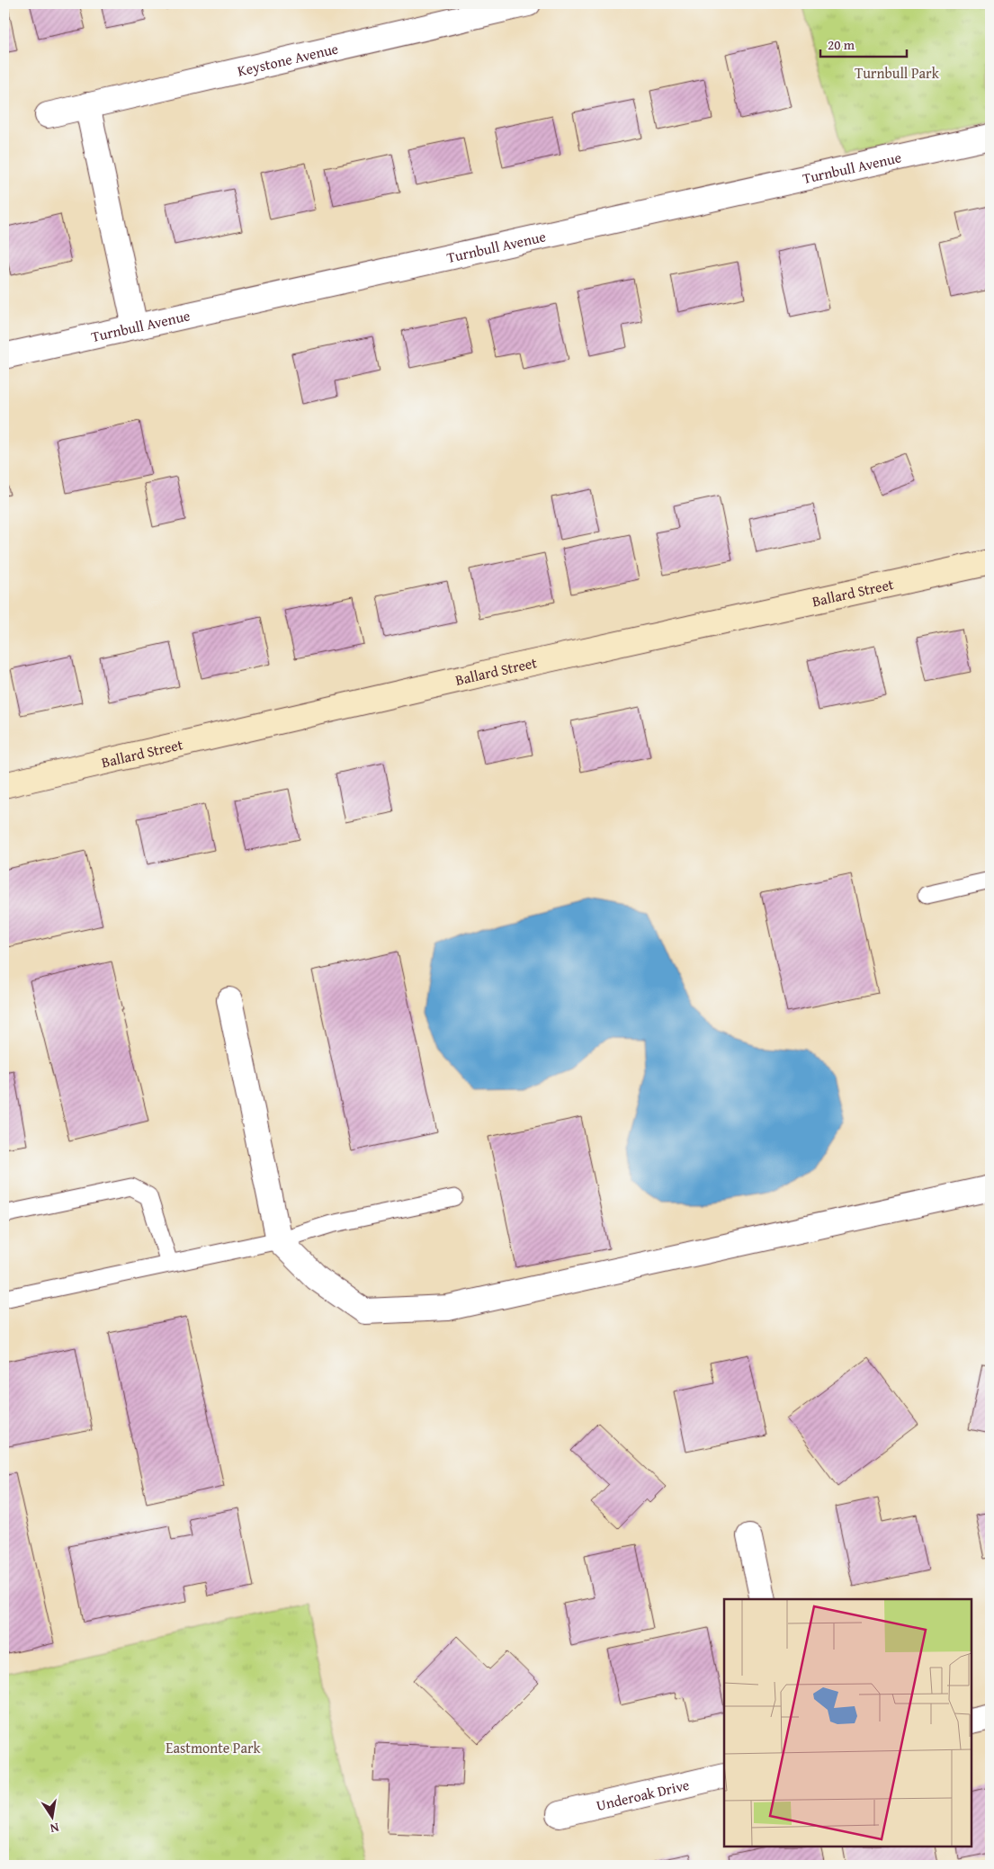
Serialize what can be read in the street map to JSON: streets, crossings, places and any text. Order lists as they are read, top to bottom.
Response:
{
  "streets": {
    "street": [
      "Keystone Avenue",
      "Turnbull Avenue",
      "Ballard Street",
      "Underoak Drive"
    ]
  },
  "parks": ["Turnbull Park", "Eastmonte Park"],
  "scale_bar": "20 m",
  "north": "bottom"
}
